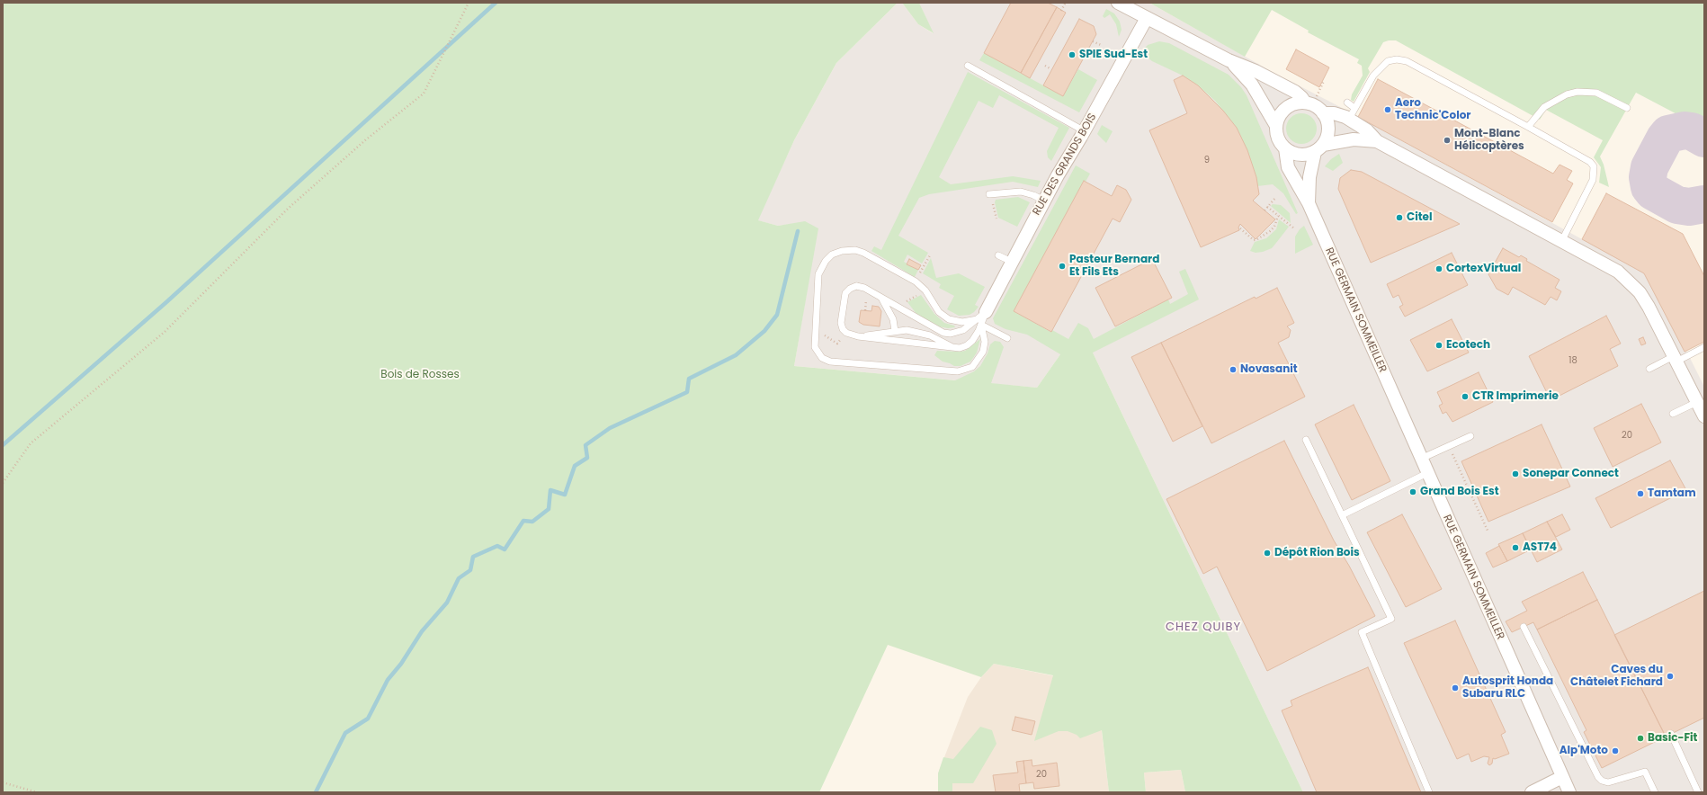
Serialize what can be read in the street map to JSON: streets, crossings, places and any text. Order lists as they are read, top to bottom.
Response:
{
  "streets": {
    "street": ["RUE DES GRANDS BOIS", "RUE GERMAIN SOMMEILLER"]
  },
  "crossings": [
    ["RUE DES GRANDS BOIS", "RUE GERMAIN SOMMEILLER"]
  ],
  "districts": ["CHEZ QUIBY"],
  "parks": ["Bois de Rosses"],
  "places": [
    "SPIE Sud-Est",
    "Aero Technic'Color",
    "Mont-Blanc Hélicoptères",
    "Citel",
    "Pasteur Bernard Et Fils Ets",
    "CortexVirtual",
    "Ecotech",
    "Novasanit",
    "CTR Imprimerie",
    "Sonepar Connect",
    "Grand Bois Est",
    "Tamtam",
    "AST74",
    "Dépôt Rion Bois",
    "Caves du Châtelet Fichard",
    "Autosprit Honda Subaru RLC",
    "Basic-Fit",
    "Alp'Moto"
  ],
  "house_numbers": [
    "9",
    "18",
    "20",
    "20"
  ]
}
